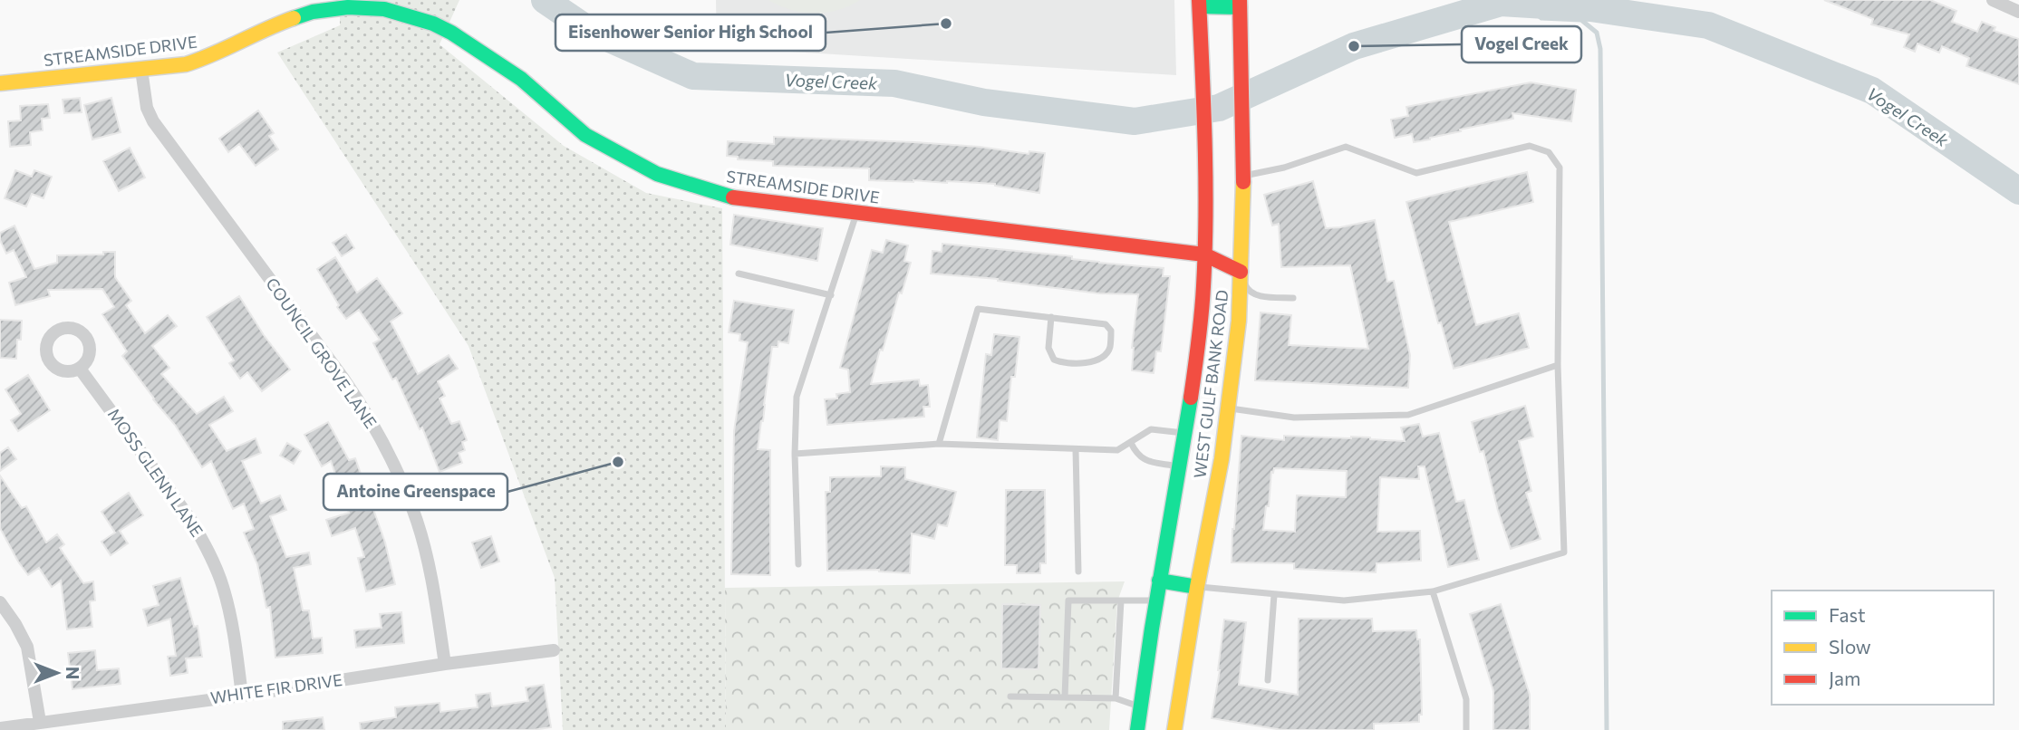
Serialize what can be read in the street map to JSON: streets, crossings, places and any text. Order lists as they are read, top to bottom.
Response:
{
  "streets": {
    "main road": ["STREAMSIDE DRIVE", "WEST GULF BANK ROAD"],
    "street": ["COUNCIL GROVE LANE", "MOSS GLENN LANE", "WHITE FIR DRIVE"]
  },
  "crossings": [
    ["STREAMSIDE DRIVE", "COUNCIL GROVE LANE"],
    ["STREAMSIDE DRIVE", "WEST GULF BANK ROAD"],
    ["COUNCIL GROVE LANE", "WHITE FIR DRIVE"],
    ["MOSS GLENN LANE", "WHITE FIR DRIVE"]
  ],
  "water": ["Vogel Creek"],
  "places": ["Eisenhower Senior High School", "Vogel Creek", "Antoine Greenspace"],
  "legend": ["Fast", "Slow", "Jam"],
  "north": "right"
}
